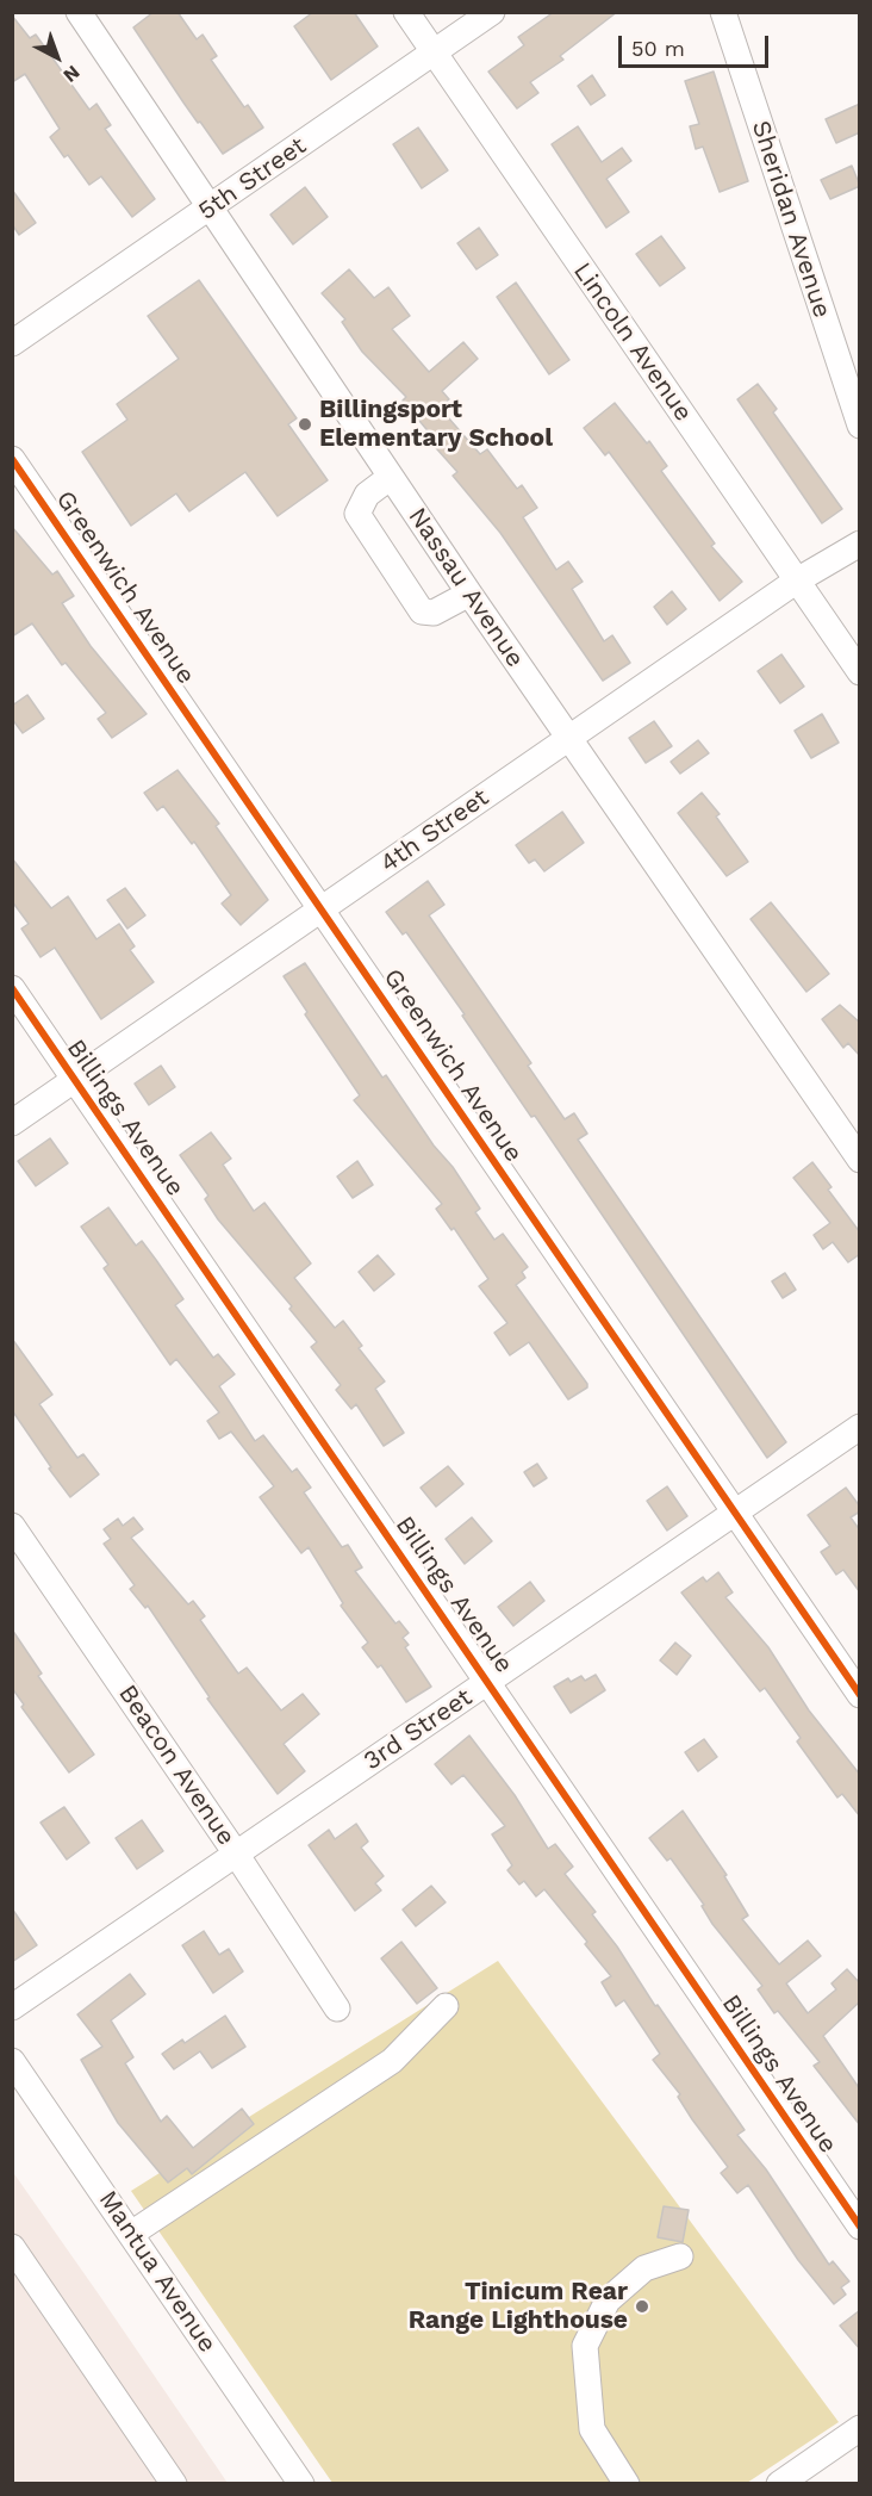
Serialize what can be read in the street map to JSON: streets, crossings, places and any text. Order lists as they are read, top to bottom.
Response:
{
  "streets": {
    "street": [
      "5th Street",
      "Sheridan Avenue",
      "Lincoln Avenue",
      "Greenwich Avenue",
      "Nassau Avenue",
      "4th Street",
      "Billings Avenue",
      "3rd Street",
      "Beacon Avenue",
      "Mantua Avenue"
    ]
  },
  "crossings": [
    ["5th Street", "Lincoln Avenue"],
    ["5th Street", "Nassau Avenue"],
    ["Lincoln Avenue", "4th Street"],
    ["Greenwich Avenue", "4th Street"],
    ["Greenwich Avenue", "3rd Street"],
    ["Nassau Avenue", "4th Street"],
    ["4th Street", "Billings Avenue"],
    ["Billings Avenue", "3rd Street"],
    ["3rd Street", "Beacon Avenue"]
  ],
  "places": ["Billingsport Elementary School", "Tinicum Rear Range Lighthouse"],
  "scale_bar": "50 m",
  "north": "bottom right"
}
